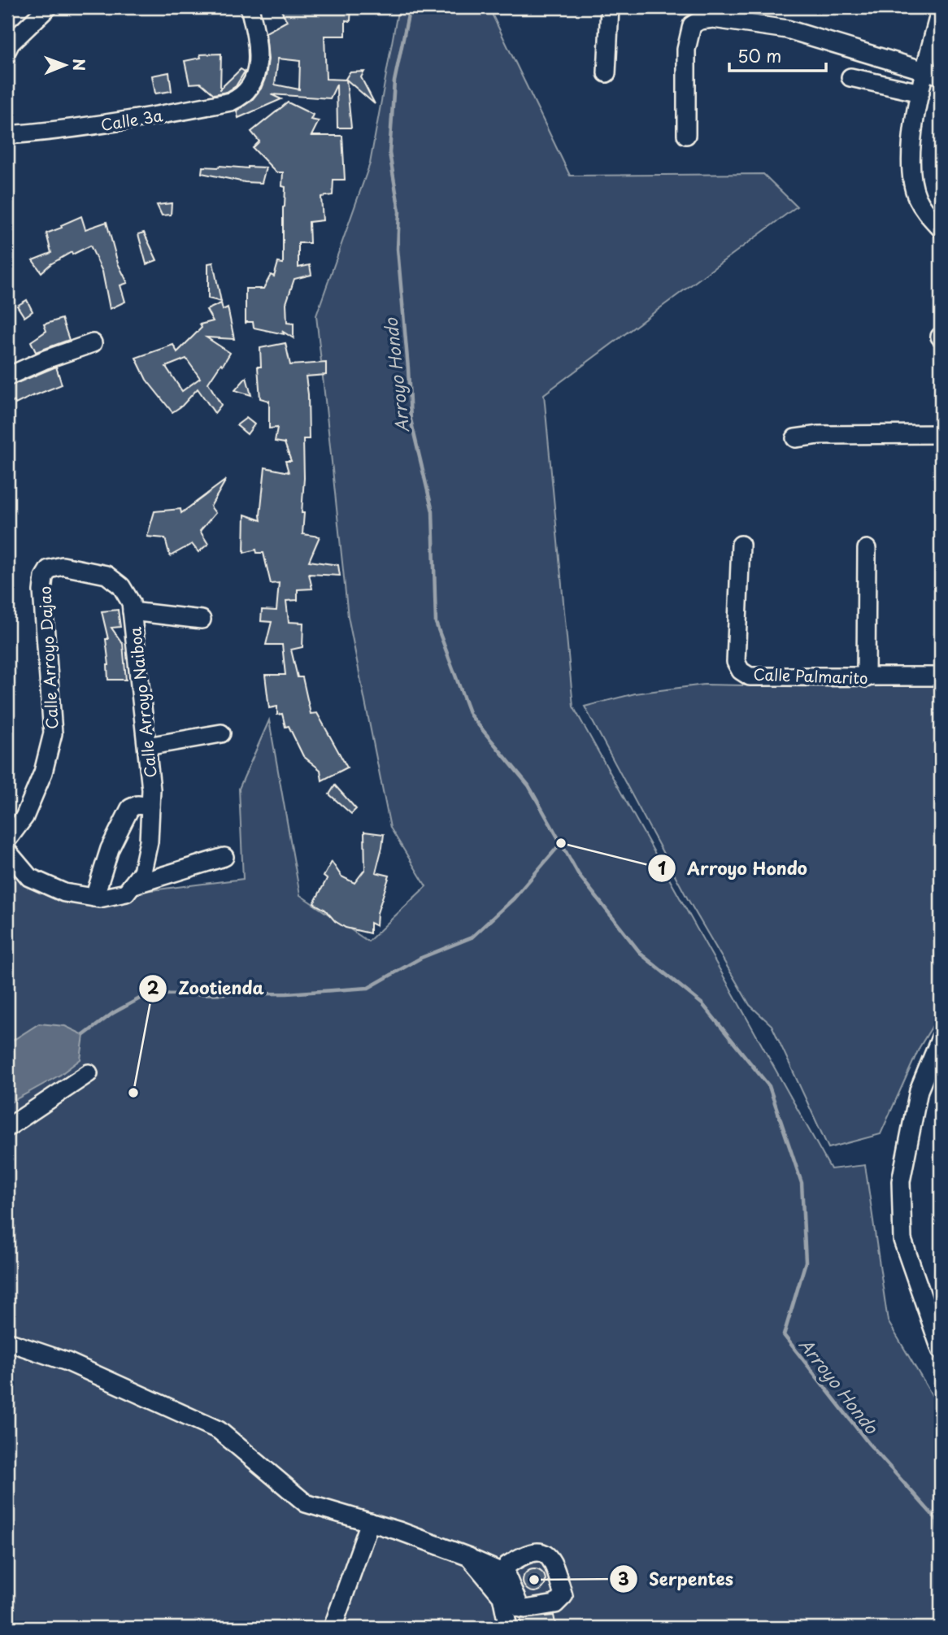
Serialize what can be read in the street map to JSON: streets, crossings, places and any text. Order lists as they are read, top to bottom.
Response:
{
  "streets": {
    "street": [
      "Calle 3a",
      "Calle Arroyo Dajao",
      "Calle Palmarito",
      "Calle Arroyo Naiboa"
    ]
  },
  "crossings": [
    ["Calle Arroyo Dajao", "Calle Arroyo Naiboa"]
  ],
  "water": ["Arroyo Hondo"],
  "places": ["Arroyo Hondo", "Zootienda", "Serpentes"],
  "scale_bar": "50 m",
  "north": "right"
}
